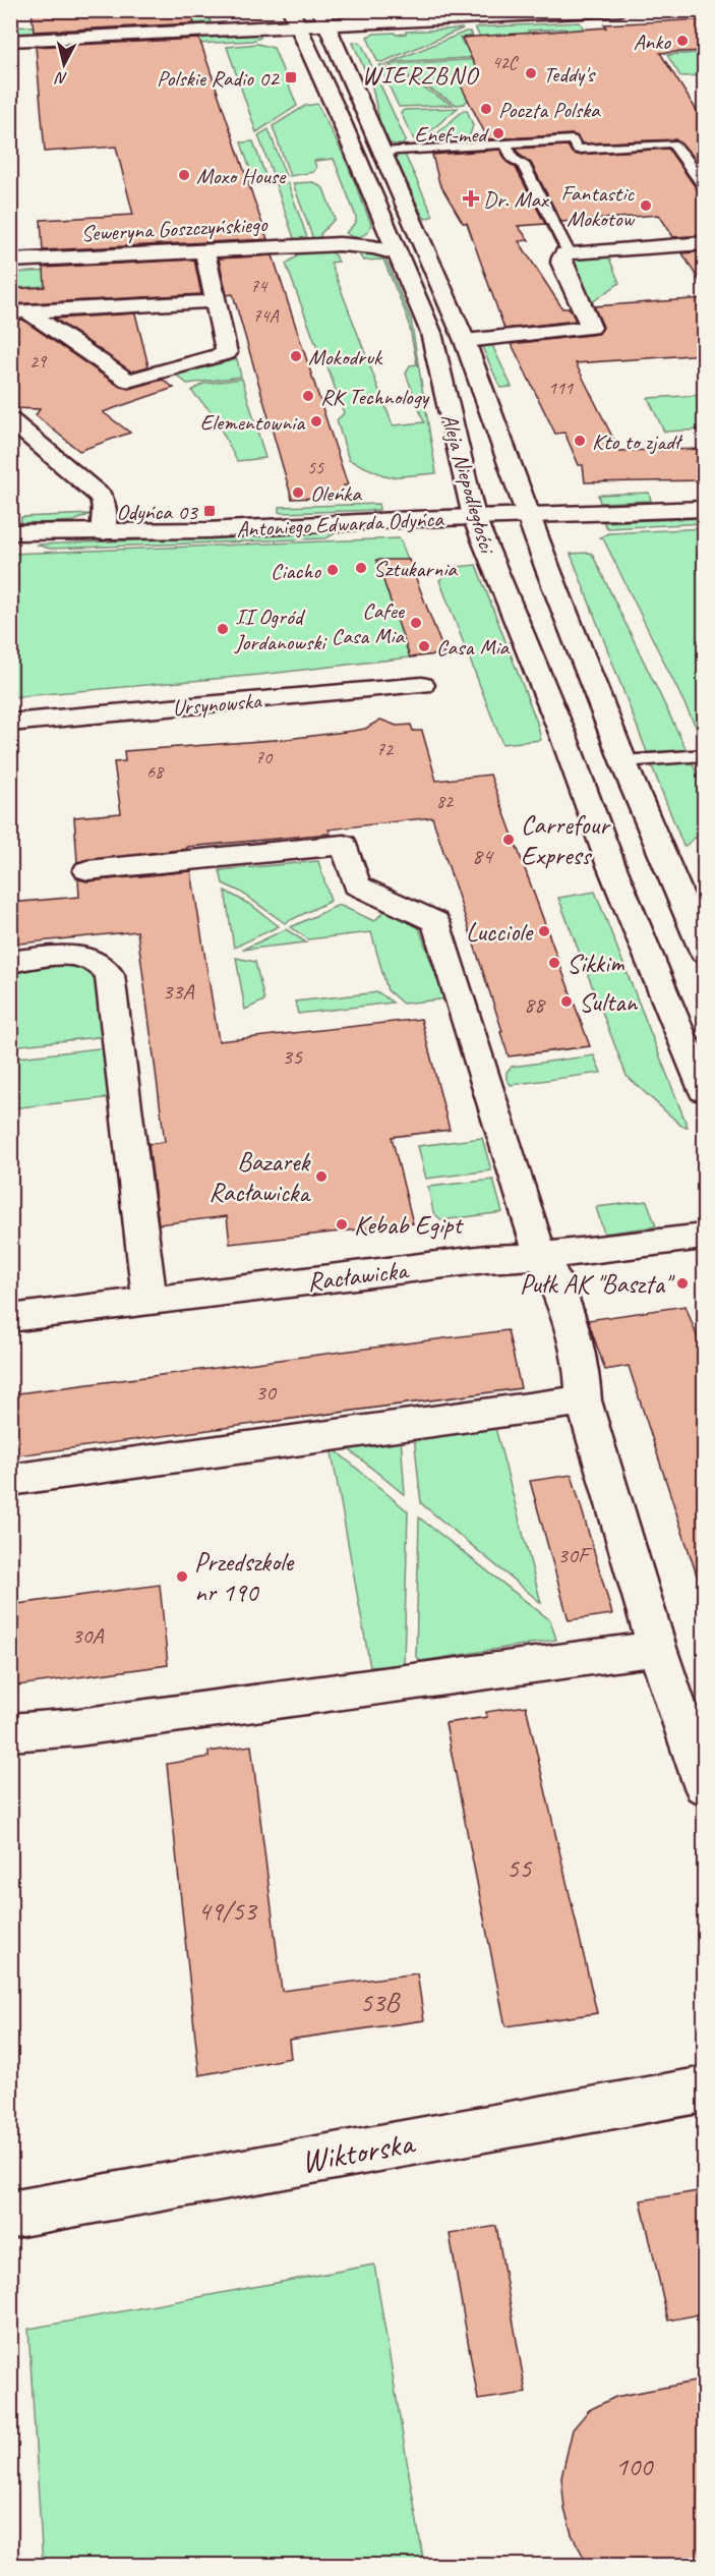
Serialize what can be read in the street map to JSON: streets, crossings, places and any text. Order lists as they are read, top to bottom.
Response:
{
  "streets": {
    "street": [
      "Seweryna Goszczyńskiego",
      "Aleja Niepodległości",
      "Antoniego Edwarda Odyńca",
      "Ursynowska",
      "Racławicka",
      "Wiktorska"
    ]
  },
  "crossings": [
    ["Seweryna Goszczyńskiego", "Aleja Niepodległości"],
    ["Aleja Niepodległości", "Antoniego Edwarda Odyńca"]
  ],
  "districts": ["WIERZBNO"],
  "places": {
    "other": [
      "Anko",
      "Teddy's",
      "Poczta Polska",
      "Enef-med",
      "Moxo House",
      "Fantastic Mokotow",
      "Mokodruk",
      "RK Technology",
      "Elementownia",
      "Kto to zjadł",
      "Oleńka",
      "Sztukarnia",
      "Ciacho",
      "Cafee Casa Mia",
      "II Ogród Jordanowski",
      "Casa Mia",
      "Carrefour Express",
      "Lucciole",
      "Sikkim",
      "Sultan",
      "Bazarek Racławicka",
      "Kebab Egipt",
      "Pułk AK \"Baszta\"",
      "Przedszkole nr 190"
    ],
    "transit": ["Polskie Radio 02", "Odyńca 03"],
    "health": ["Dr. Max"]
  },
  "house_numbers": [
    "42C",
    "74",
    "74A",
    "29",
    "111",
    "55",
    "72",
    "70",
    "68",
    "82",
    "84",
    "33A",
    "88",
    "35",
    "30",
    "30F",
    "30A",
    "55",
    "49/53",
    "53B",
    "100"
  ],
  "north": "bottom"
}
